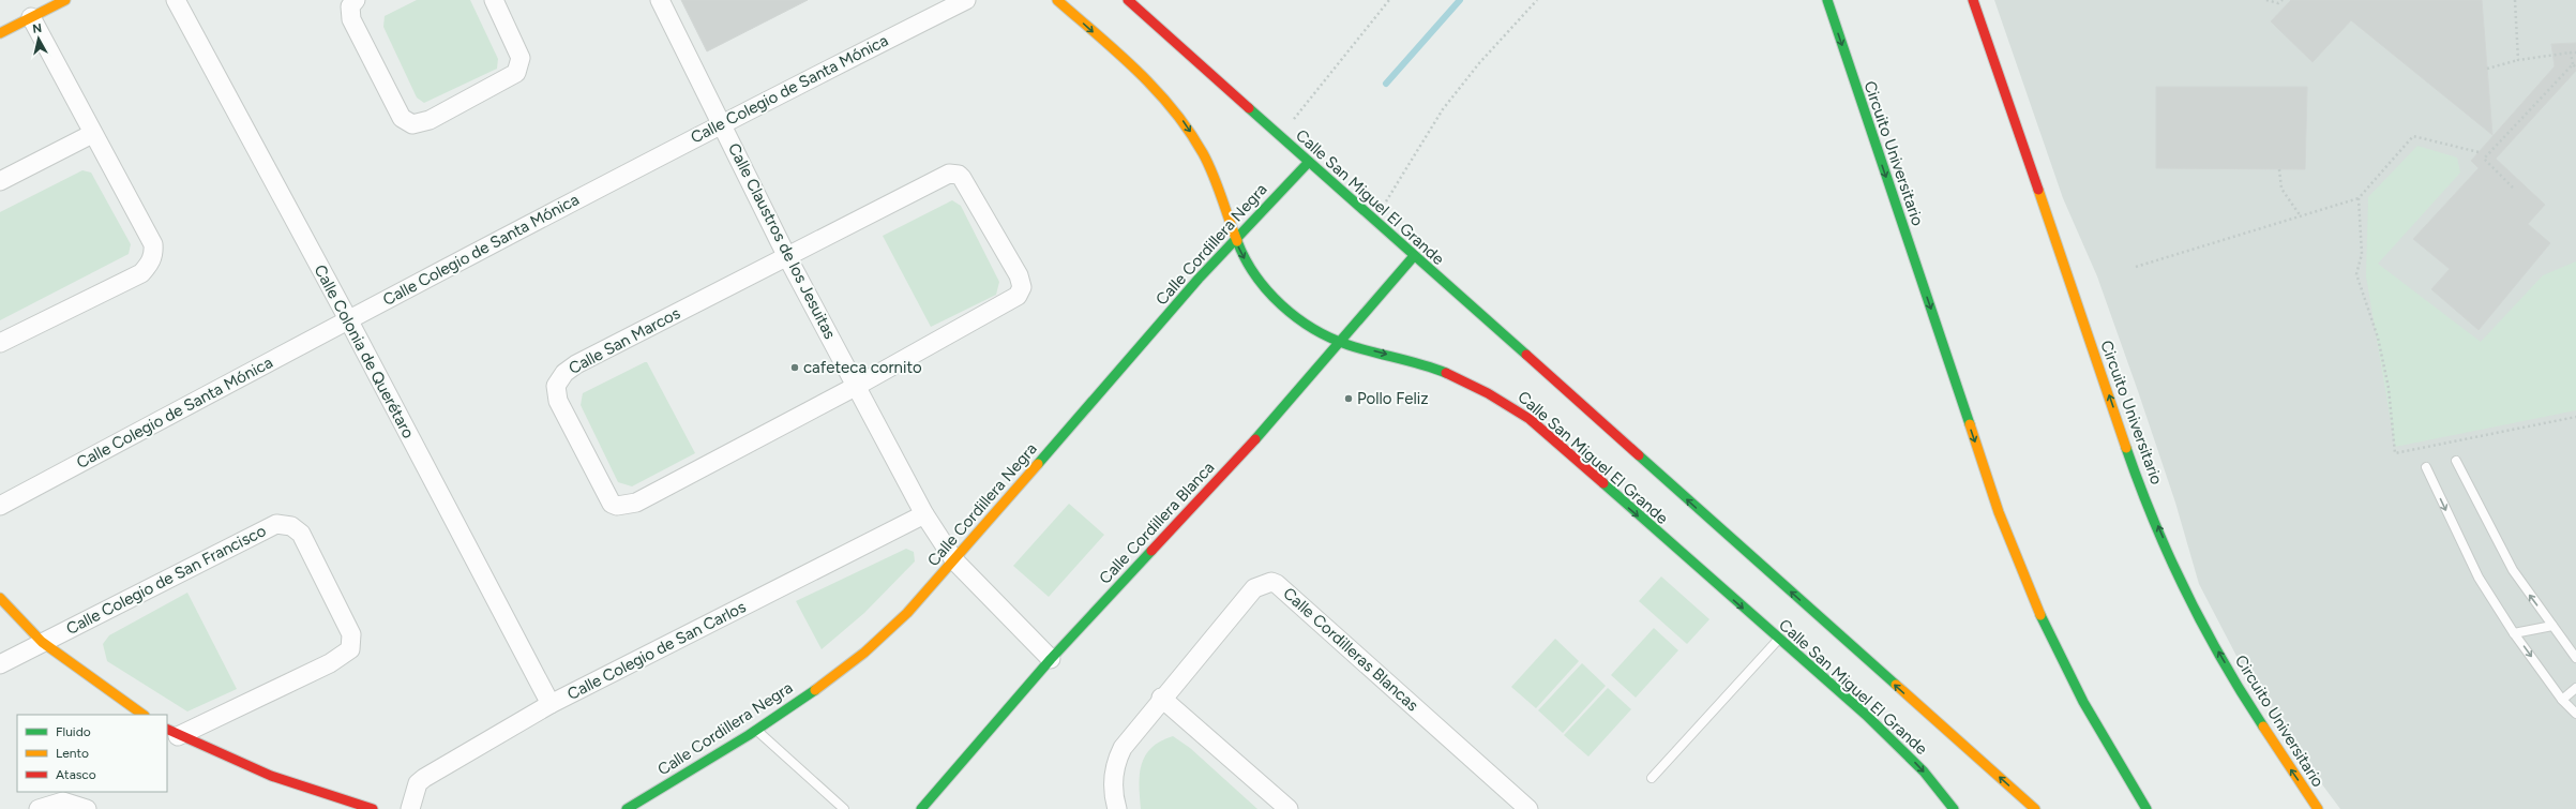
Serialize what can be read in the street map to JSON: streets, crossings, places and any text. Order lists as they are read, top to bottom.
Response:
{
  "streets": {
    "street": [
      "Calle Colegio de Santa Mónica",
      "Circuito Universitario",
      "Calle San Miguel El Grande",
      "Calle Claustros de los Jesuitas",
      "Calle Cordillera Negra",
      "Calle San Marcos",
      "Calle Colonia de Querétaro",
      "Calle Cordillera Blanca",
      "Calle Colegio de San Francisco",
      "Calle Cordilleras Blancas",
      "Calle Colegio de San Carlos"
    ]
  },
  "crossings": [
    ["Calle Colegio de Santa Mónica", "Calle Claustros de los Jesuitas"],
    ["Calle Colegio de Santa Mónica", "Calle Colonia de Querétaro"],
    ["Calle San Miguel El Grande", "Calle Cordillera Negra"],
    ["Calle San Miguel El Grande", "Calle Cordillera Blanca"],
    ["Calle Claustros de los Jesuitas", "Calle Cordillera Negra"],
    ["Calle Claustros de los Jesuitas", "Calle San Marcos"],
    ["Calle Claustros de los Jesuitas", "Calle Cordillera Blanca"],
    ["Calle Claustros de los Jesuitas", "Calle Colegio de San Carlos"],
    ["Calle Colonia de Querétaro", "Calle Colegio de San Carlos"]
  ],
  "places": ["cafeteca cornito", "Pollo Feliz"],
  "legend": ["Fluido", "Lento", "Atasco"],
  "north": "top"
}
